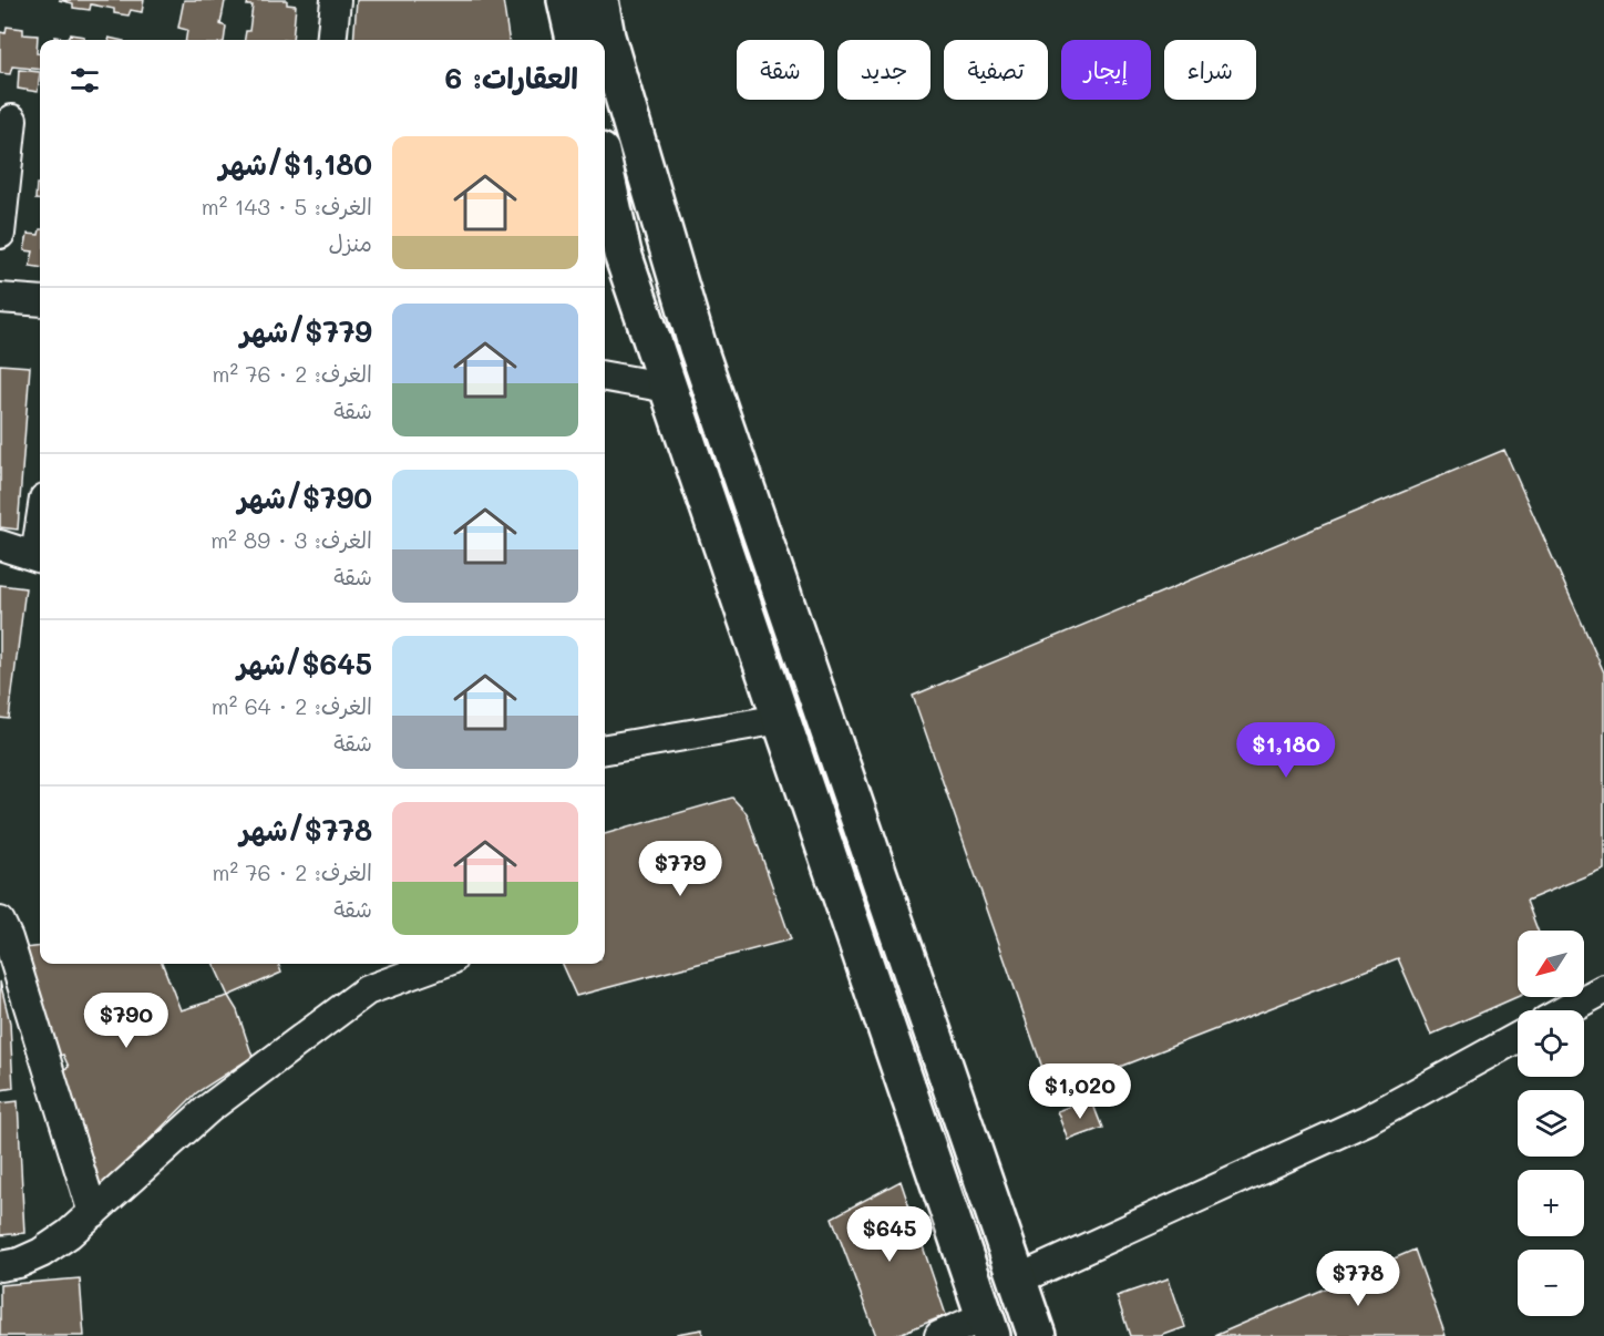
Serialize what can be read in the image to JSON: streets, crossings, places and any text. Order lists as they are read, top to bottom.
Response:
{
  "north": "bottom left",
  "page": {
    "chip": [
      "شراء",
      "إيجار",
      "تصفية",
      "جديد",
      "شقة"
    ],
    "heading": "العقارات: 6",
    "list": [
      {
        "name": "$1,180/شهر",
        "note": "الغرف: 5 · 143 m² · منزل"
      },
      {
        "name": "$779/شهر",
        "note": "الغرف: 2 · 76 m² · شقة"
      },
      {
        "name": "$790/شهر",
        "note": "الغرف: 3 · 89 m² · شقة"
      },
      {
        "name": "$645/شهر",
        "note": "الغرف: 2 · 64 m² · شقة"
      },
      {
        "name": "$778/شهر",
        "note": "الغرف: 2 · 76 m² · شقة"
      }
    ],
    "price": [
      "$1,180",
      "$779",
      "$790",
      "$1,020",
      "$645",
      "$778"
    ],
    "map_buttons": ["+", "−"]
  }
}
